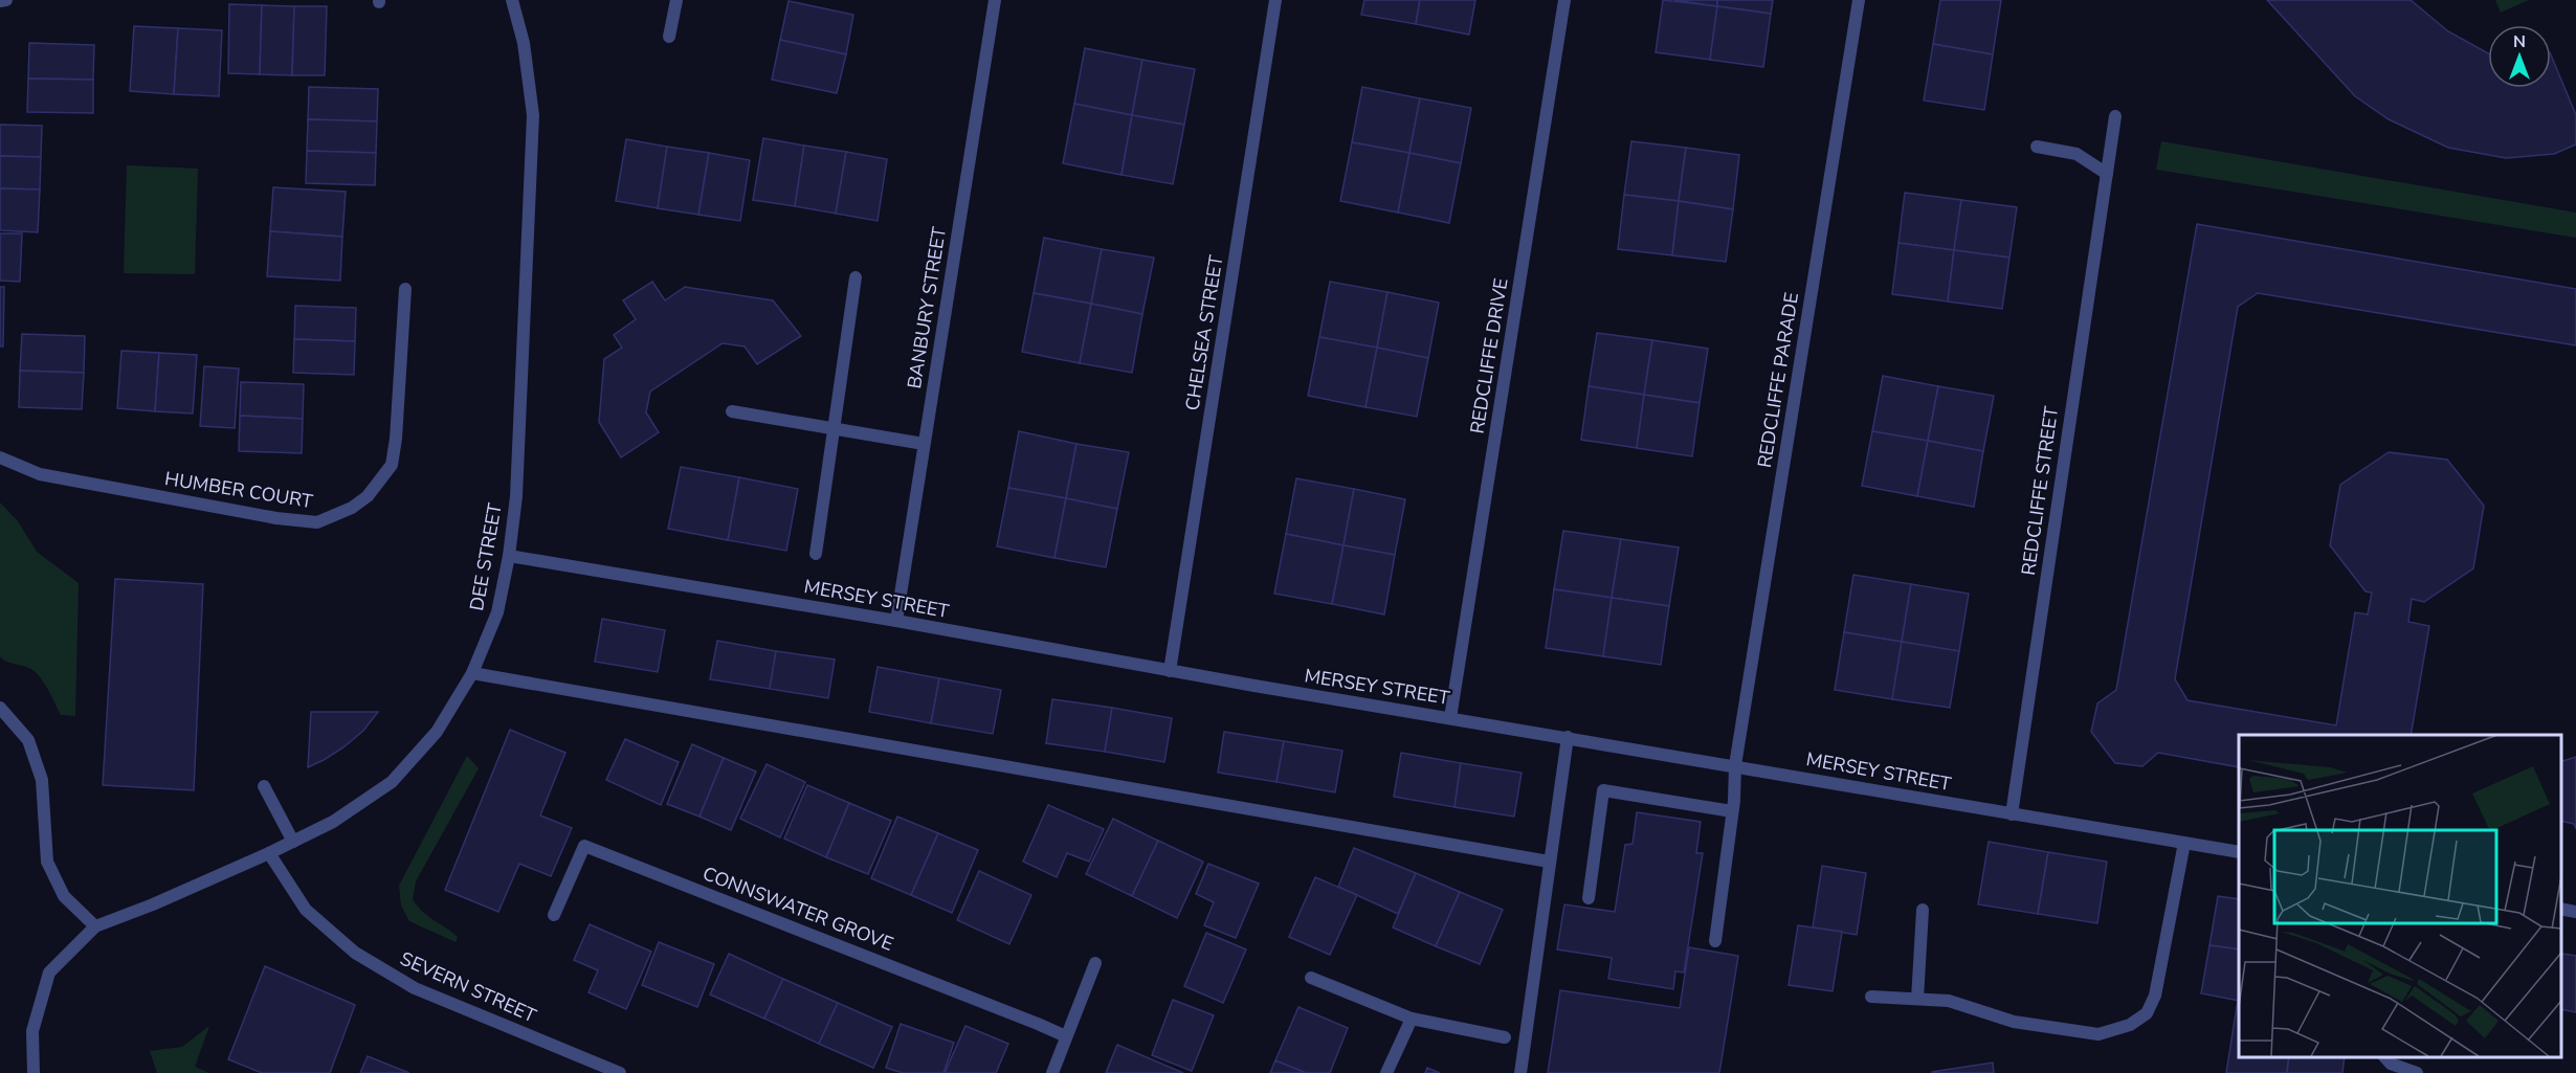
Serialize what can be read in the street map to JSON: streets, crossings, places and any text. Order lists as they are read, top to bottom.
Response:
{
  "streets": {
    "street": [
      "BANBURY STREET",
      "CHELSEA STREET",
      "REDCLIFFE DRIVE",
      "REDCLIFFE PARADE",
      "HUMBER COURT",
      "REDCLIFFE STREET",
      "DEE STREET",
      "MERSEY STREET",
      "CONNSWATER GROVE",
      "SEVERN STREET"
    ]
  },
  "crossings": [
    ["BANBURY STREET", "MERSEY STREET"],
    ["CHELSEA STREET", "MERSEY STREET"],
    ["REDCLIFFE DRIVE", "MERSEY STREET"],
    ["REDCLIFFE PARADE", "MERSEY STREET"],
    ["REDCLIFFE STREET", "MERSEY STREET"],
    ["DEE STREET", "MERSEY STREET"],
    ["DEE STREET", "SEVERN STREET"]
  ],
  "north": "top"
}
